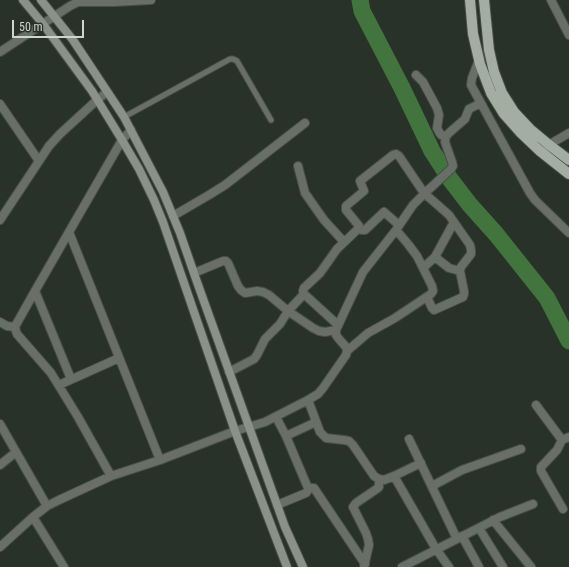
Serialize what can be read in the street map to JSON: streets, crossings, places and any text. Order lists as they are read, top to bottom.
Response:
{
  "scale_bar": "50 m"
}
